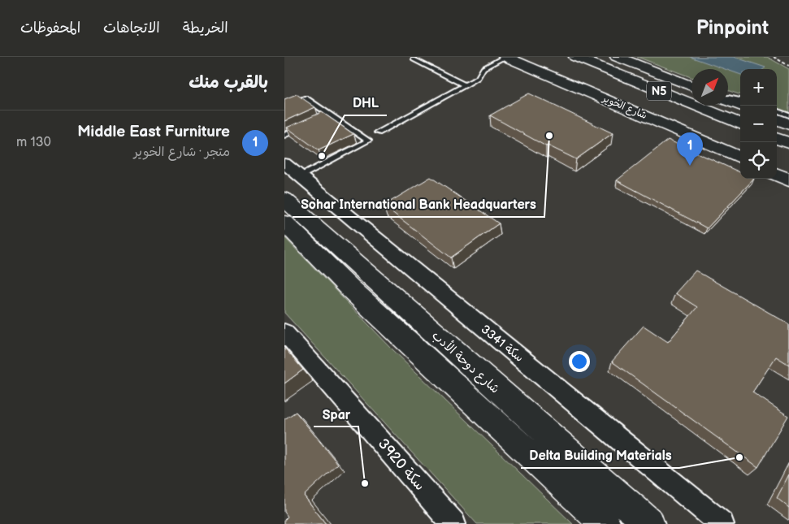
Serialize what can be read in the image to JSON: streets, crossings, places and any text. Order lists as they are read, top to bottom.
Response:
{
  "streets": {
    "main road": ["N5", "شارع الخوير", "شارع دوحة الأدب"],
    "street": ["سكة 3341", "سكة 3920"]
  },
  "places": [
    "Sohar International Bank Headquarters",
    "DHL",
    "Delta Building Materials",
    "Spar"
  ],
  "north": "top right",
  "page": {
    "header": "Pinpoint",
    "nav": ["الخريطة", "الاتجاهات", "المحفوظات"],
    "heading": "بالقرب منك",
    "map_buttons": ["+", "−"],
    "list": [
      {
        "mark": "1",
        "name": "Middle East Furniture",
        "note": "متجر · شارع الخوير",
        "value": "130 m"
      }
    ],
    "pins": "1"
  }
}
